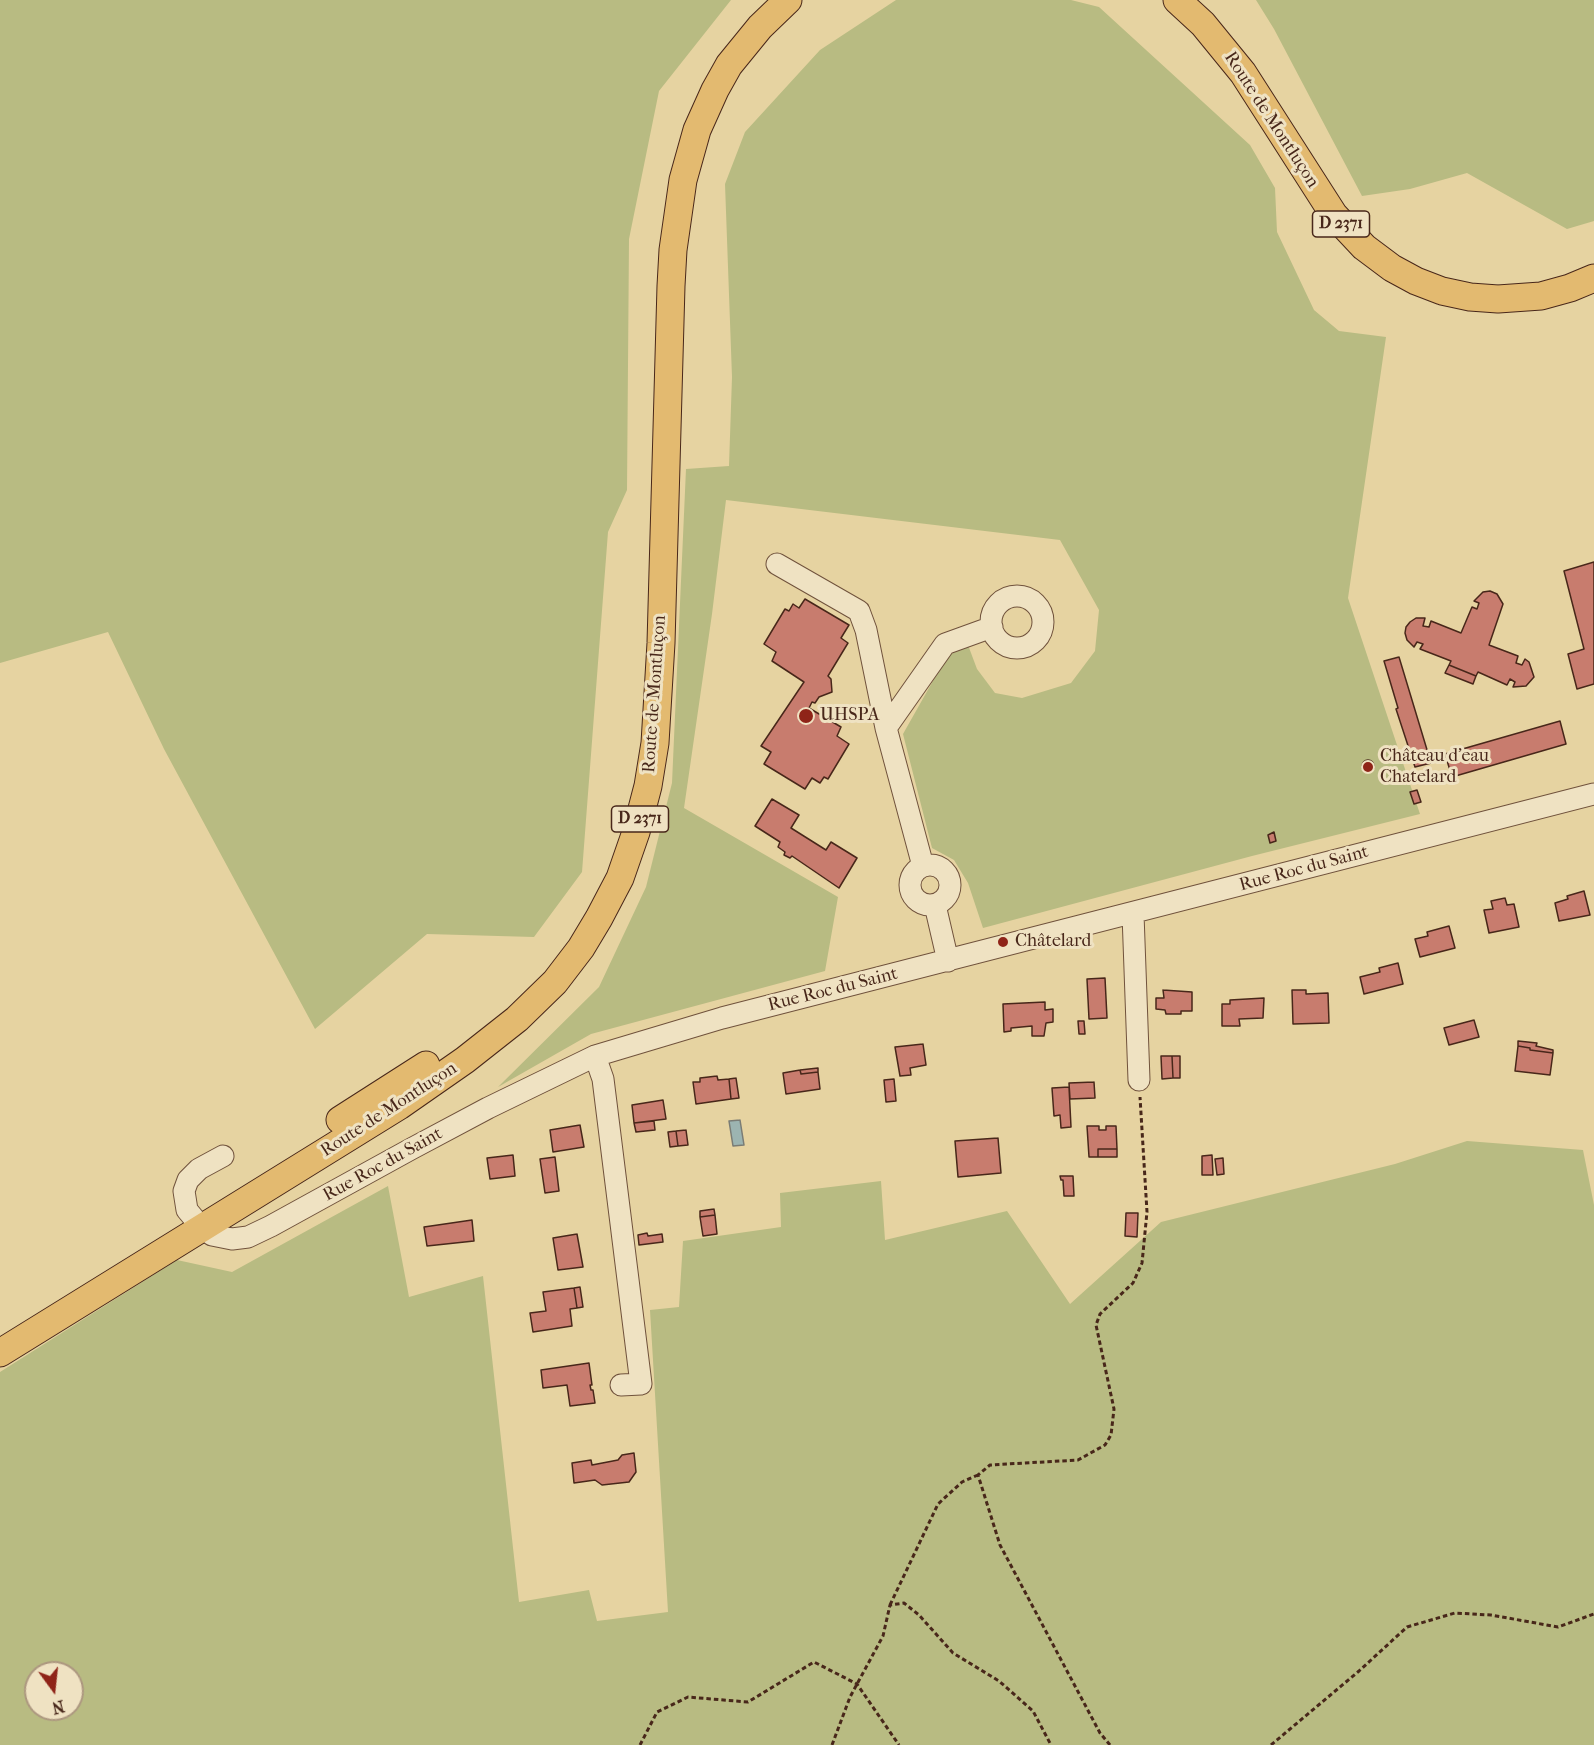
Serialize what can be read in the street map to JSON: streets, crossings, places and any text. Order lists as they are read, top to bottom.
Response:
{
  "streets": {
    "main road": ["Route de Montluçon", "D 2371"],
    "street": ["Rue Roc du Saint"]
  },
  "crossings": [
    ["Route de Montluçon", "Rue Roc du Saint"]
  ],
  "places": ["UHSPA", "Château d'eau Chatelard", "Châtelard"],
  "north": "bottom"
}
